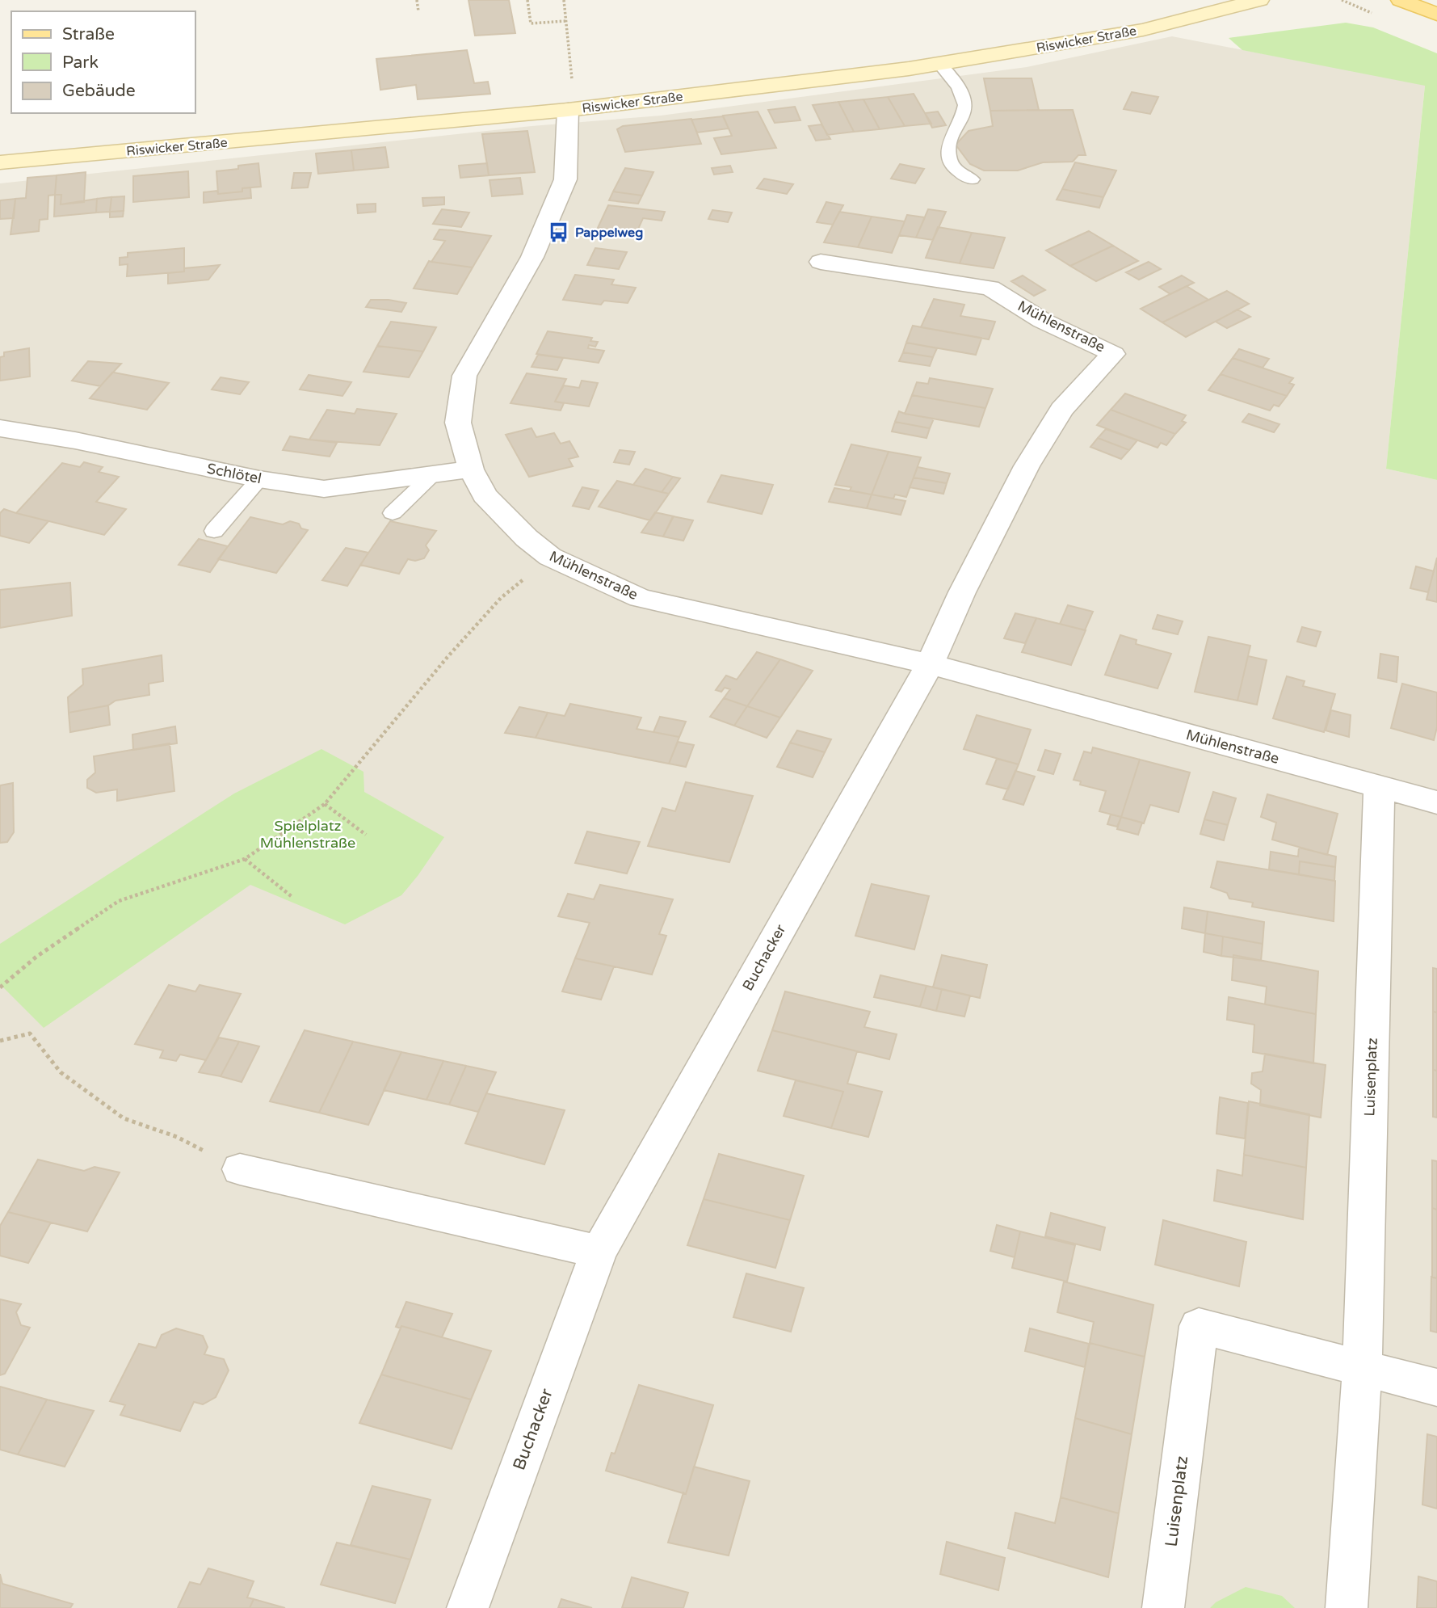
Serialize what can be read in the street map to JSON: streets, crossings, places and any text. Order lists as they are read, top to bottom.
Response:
{
  "streets": {
    "street": [
      "Riswicker Straße",
      "Mühlenstraße",
      "Schlötel",
      "Buchacker",
      "Luisenplatz"
    ]
  },
  "crossings": [
    ["Riswicker Straße", "Mühlenstraße"],
    ["Mühlenstraße", "Schlötel"],
    ["Mühlenstraße", "Buchacker"],
    ["Mühlenstraße", "Luisenplatz"]
  ],
  "parks": ["Spielplatz Mühlenstraße"],
  "places": {
    "bus stop": ["Pappelweg"]
  },
  "legend": ["Straße", "Park", "Gebäude"]
}
